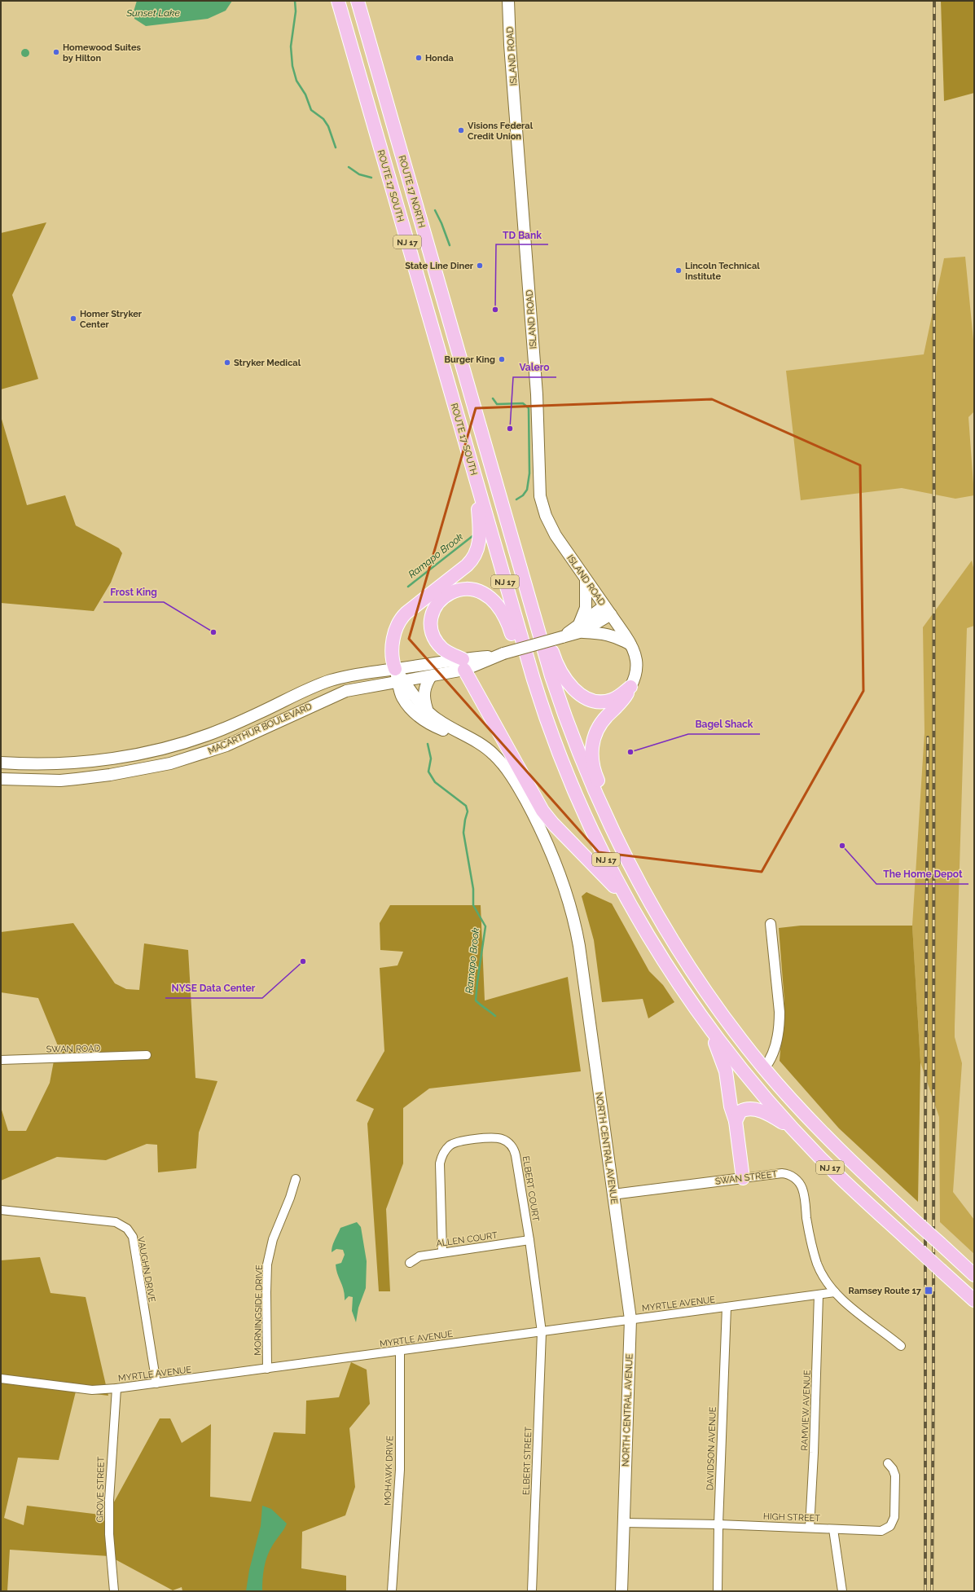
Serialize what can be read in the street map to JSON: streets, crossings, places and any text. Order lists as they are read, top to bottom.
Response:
{
  "streets": {
    "highway": ["ROUTE 17 SOUTH", "ROUTE 17 NORTH", "NJ 17"],
    "main road": ["ISLAND ROAD", "MACARTHUR BOULEVARD", "NORTH CENTRAL AVENUE"],
    "street": [
      "SWAN ROAD",
      "SWAN STREET",
      "ELBERT COURT",
      "ALLEN COURT",
      "VAUGHN DRIVE",
      "MYRTLE AVENUE",
      "MORNINGSIDE DRIVE",
      "RAMVIEW AVENUE",
      "DAVIDSON AVENUE",
      "ELBERT STREET",
      "MOHAWK DRIVE",
      "GROVE STREET",
      "HIGH STREET"
    ]
  },
  "crossings": [
    ["ISLAND ROAD", "MACARTHUR BOULEVARD"],
    ["ROUTE 17 SOUTH", "NJ 17"],
    ["ROUTE 17 NORTH", "NJ 17"],
    ["MACARTHUR BOULEVARD", "NORTH CENTRAL AVENUE"],
    ["NORTH CENTRAL AVENUE", "SWAN STREET"],
    ["NORTH CENTRAL AVENUE", "MYRTLE AVENUE"],
    ["NORTH CENTRAL AVENUE", "HIGH STREET"],
    ["SWAN STREET", "MYRTLE AVENUE"],
    ["ELBERT COURT", "ALLEN COURT"],
    ["ELBERT COURT", "MYRTLE AVENUE"],
    ["ELBERT COURT", "ELBERT STREET"],
    ["VAUGHN DRIVE", "MYRTLE AVENUE"],
    ["MYRTLE AVENUE", "MORNINGSIDE DRIVE"],
    ["MYRTLE AVENUE", "RAMVIEW AVENUE"],
    ["MYRTLE AVENUE", "DAVIDSON AVENUE"],
    ["MYRTLE AVENUE", "ELBERT STREET"],
    ["MYRTLE AVENUE", "MOHAWK DRIVE"],
    ["MYRTLE AVENUE", "GROVE STREET"],
    ["RAMVIEW AVENUE", "HIGH STREET"],
    ["DAVIDSON AVENUE", "HIGH STREET"]
  ],
  "water": ["Sunset Lake", "Ramapo Brook"],
  "places": {
    "other": [
      "Homewood Suites by Hilton",
      "Honda",
      "Visions Federal Credit Union",
      "State Line Diner",
      "Lincoln Technical Institute",
      "TD Bank",
      "Homer Stryker Center",
      "Burger King",
      "Stryker Medical",
      "Valero",
      "Frost King",
      "Bagel Shack",
      "The Home Depot",
      "NYSE Data Center"
    ],
    "transit": ["Ramsey Route 17"]
  }
}
